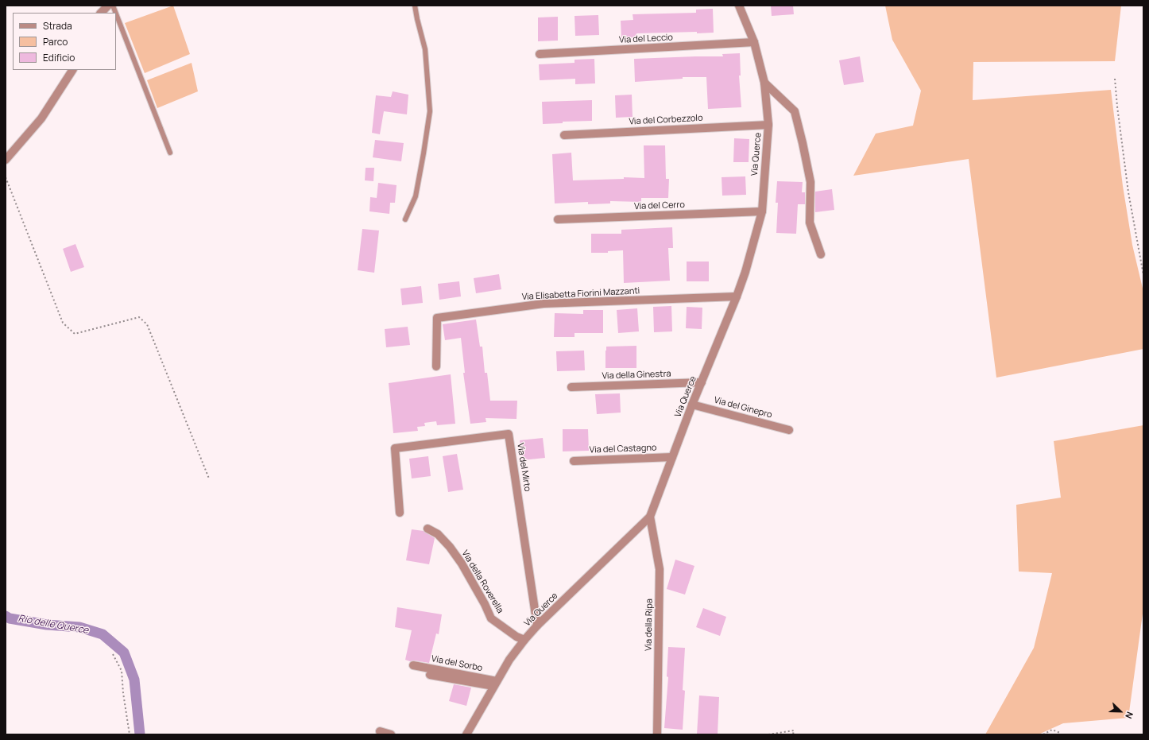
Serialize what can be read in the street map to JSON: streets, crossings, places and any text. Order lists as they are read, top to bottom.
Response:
{
  "streets": {
    "street": [
      "Via del Leccio",
      "Via del Corbezzolo",
      "Via Querce",
      "Via del Cerro",
      "Via Elisabetta Fiorini Mazzanti",
      "Via della Ginestra",
      "Via del Ginepro",
      "Via del Castagno",
      "Via del Mirto",
      "Via della Roverella",
      "Via della Ripa",
      "Via del Sorbo"
    ]
  },
  "crossings": [
    ["Via del Leccio", "Via Querce"],
    ["Via del Corbezzolo", "Via Querce"],
    ["Via Querce", "Via del Cerro"],
    ["Via Querce", "Via Elisabetta Fiorini Mazzanti"],
    ["Via Querce", "Via della Ginestra"],
    ["Via Querce", "Via del Ginepro"],
    ["Via Querce", "Via del Castagno"],
    ["Via Querce", "Via del Mirto"],
    ["Via Querce", "Via della Roverella"],
    ["Via Querce", "Via della Ripa"],
    ["Via Querce", "Via del Sorbo"]
  ],
  "water": ["Rio delle Querce"],
  "legend": ["Strada", "Parco", "Edificio"],
  "north": "bottom right"
}
